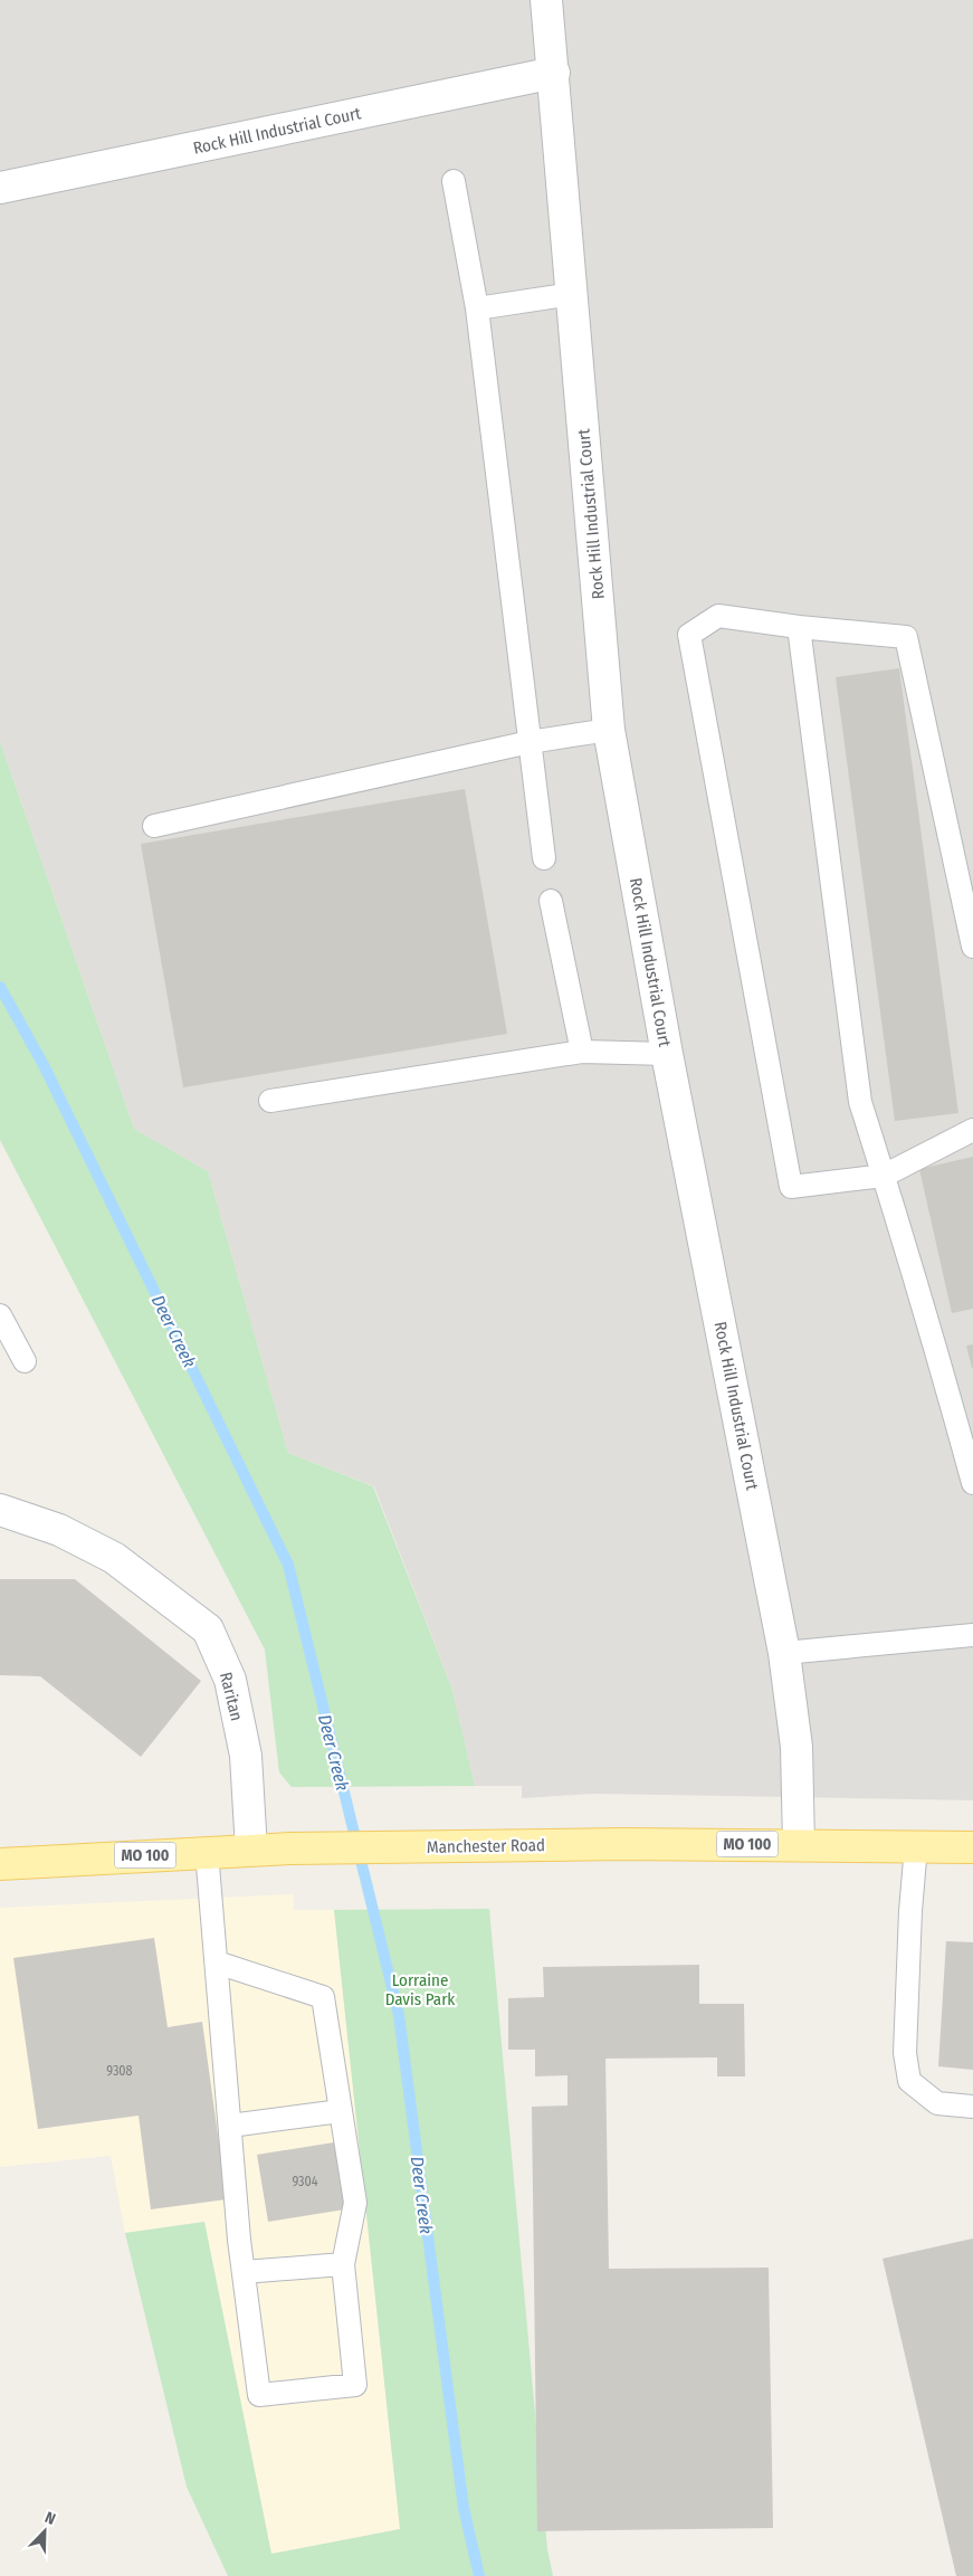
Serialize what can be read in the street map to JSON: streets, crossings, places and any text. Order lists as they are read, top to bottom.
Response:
{
  "streets": {
    "main road": ["MO 100", "Manchester Road"],
    "street": ["Rock Hill Industrial Court", "Raritan"]
  },
  "crossings": [
    ["Rock Hill Industrial Court", "Manchester Road"],
    ["Raritan", "Manchester Road"]
  ],
  "water": ["Deer Creek"],
  "parks": ["Lorraine Davis Park"],
  "house_numbers": ["9308", "9304"],
  "north": "top right"
}
